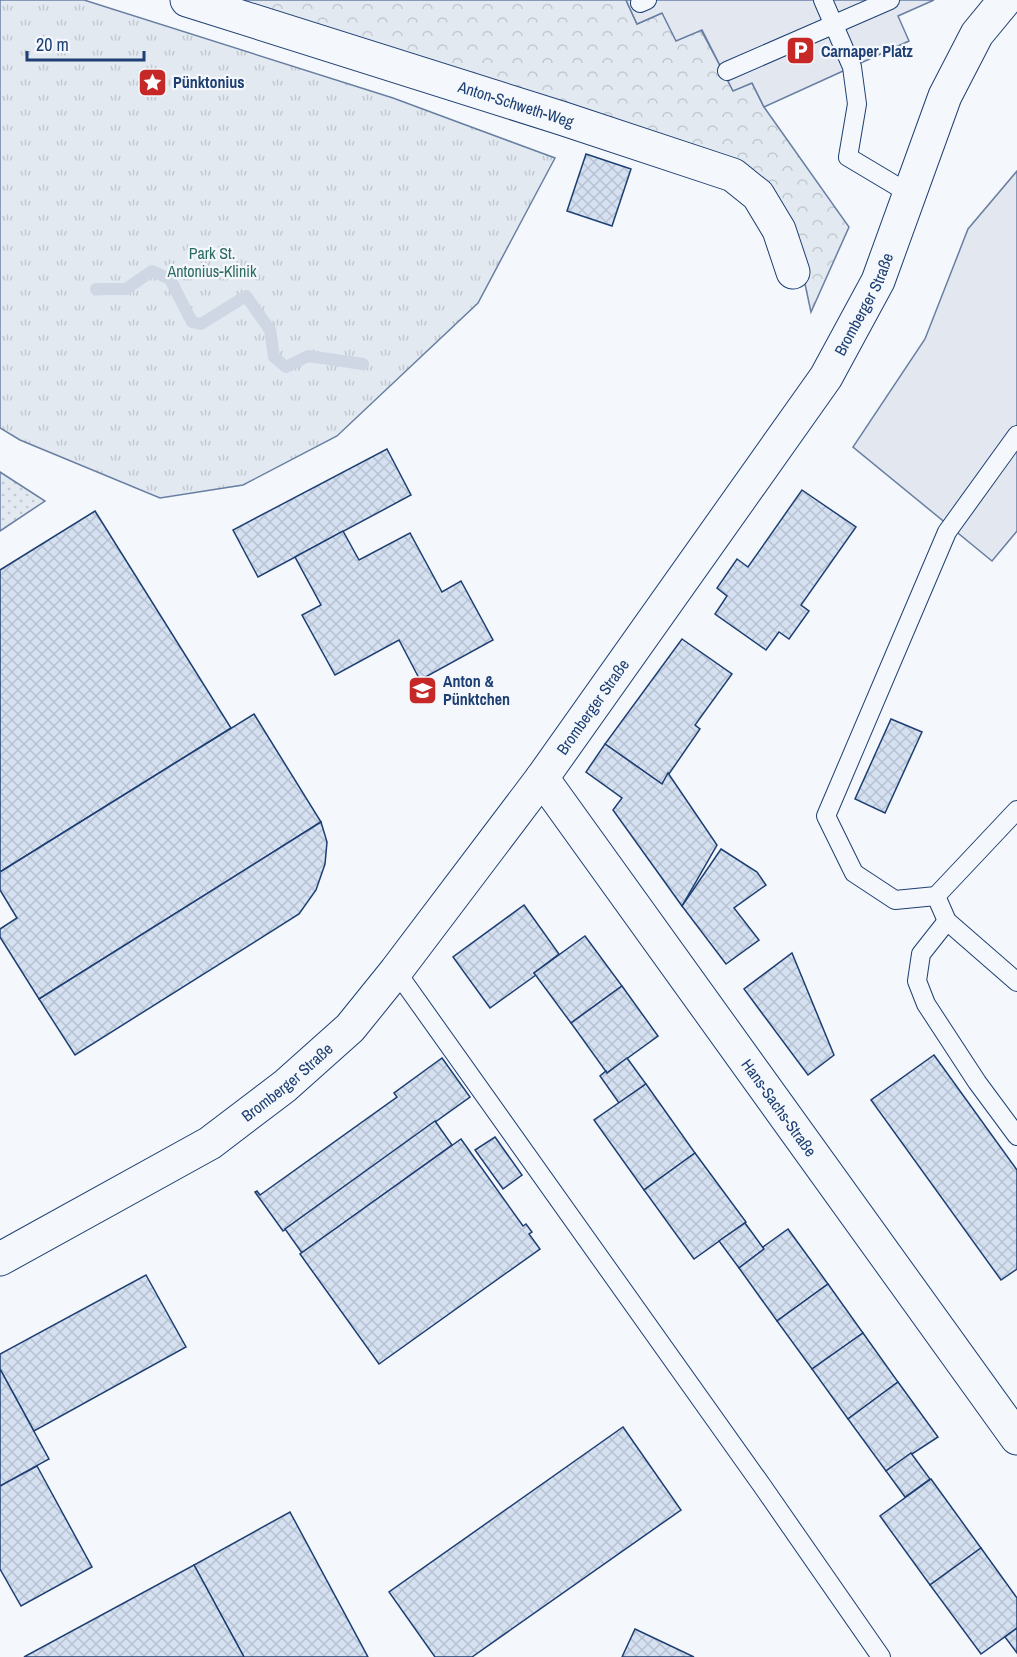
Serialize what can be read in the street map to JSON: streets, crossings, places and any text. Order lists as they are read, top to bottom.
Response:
{
  "streets": {
    "street": ["Anton-Schweth-Weg", "Bromberger Straße", "Hans-Sachs-Straße"]
  },
  "crossings": [
    ["Bromberger Straße", "Hans-Sachs-Straße"]
  ],
  "parks": ["Park St. Antonius-Klinik"],
  "places": {
    "parking": ["Carnaper Platz"],
    "place": ["Pünktonius"],
    "school or university": ["Anton & Pünktchen"]
  },
  "scale_bar": "20 m"
}
